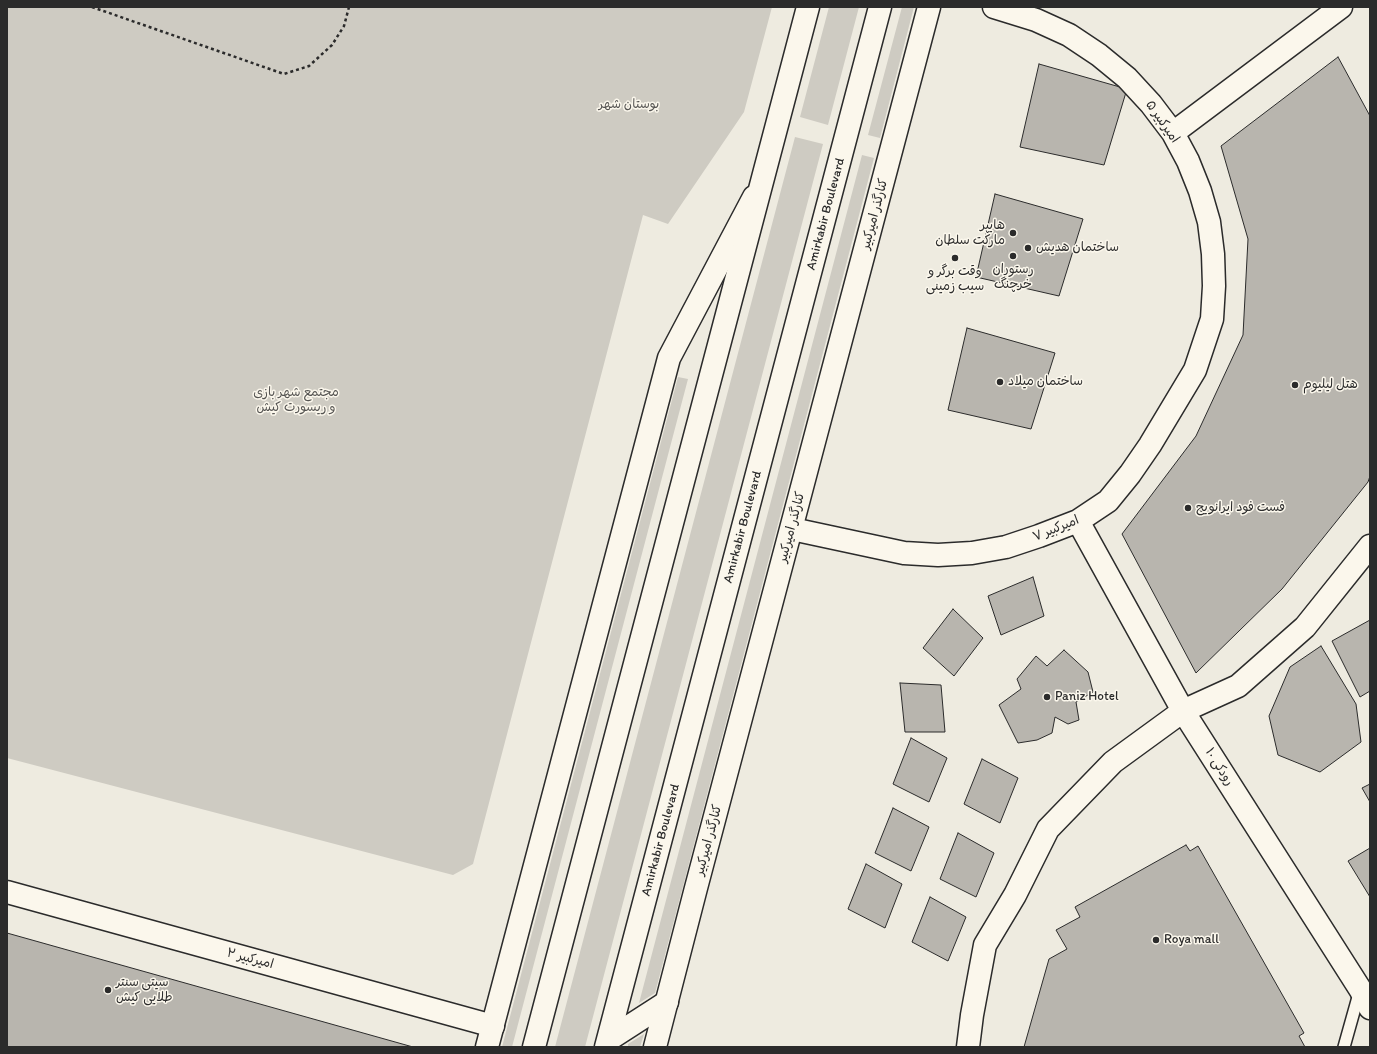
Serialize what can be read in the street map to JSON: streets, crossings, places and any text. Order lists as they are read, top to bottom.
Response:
{
  "streets": {
    "street": [
      "امیرکبیر ۵",
      "Amirkabir Boulevard",
      "کنارگذر امیرکبیر",
      "امیرکبیر ۷",
      "رودکی ۱۰",
      "امیرکبیر ۲"
    ]
  },
  "crossings": [
    ["امیرکبیر ۵", "امیرکبیر ۷"],
    ["کنارگذر امیرکبیر", "امیرکبیر ۷"],
    ["امیرکبیر ۷", "رودکی ۱۰"]
  ],
  "parks": ["بوستان شهر", "مجتمع شهر بازی و ریسورت کیش"],
  "places": [
    "هایپر مارکت سلطان",
    "ساختمان هدیش",
    "رستوران خرچنگ",
    "وقت برگر و سیب‌ زمینی",
    "ساختمان میلاد",
    "هتل لیلیوم",
    "فست فود ایرانویچ",
    "Paniz Hotel",
    "Roya mall",
    "سیتی سنتر طلایی کیش"
  ]
}
